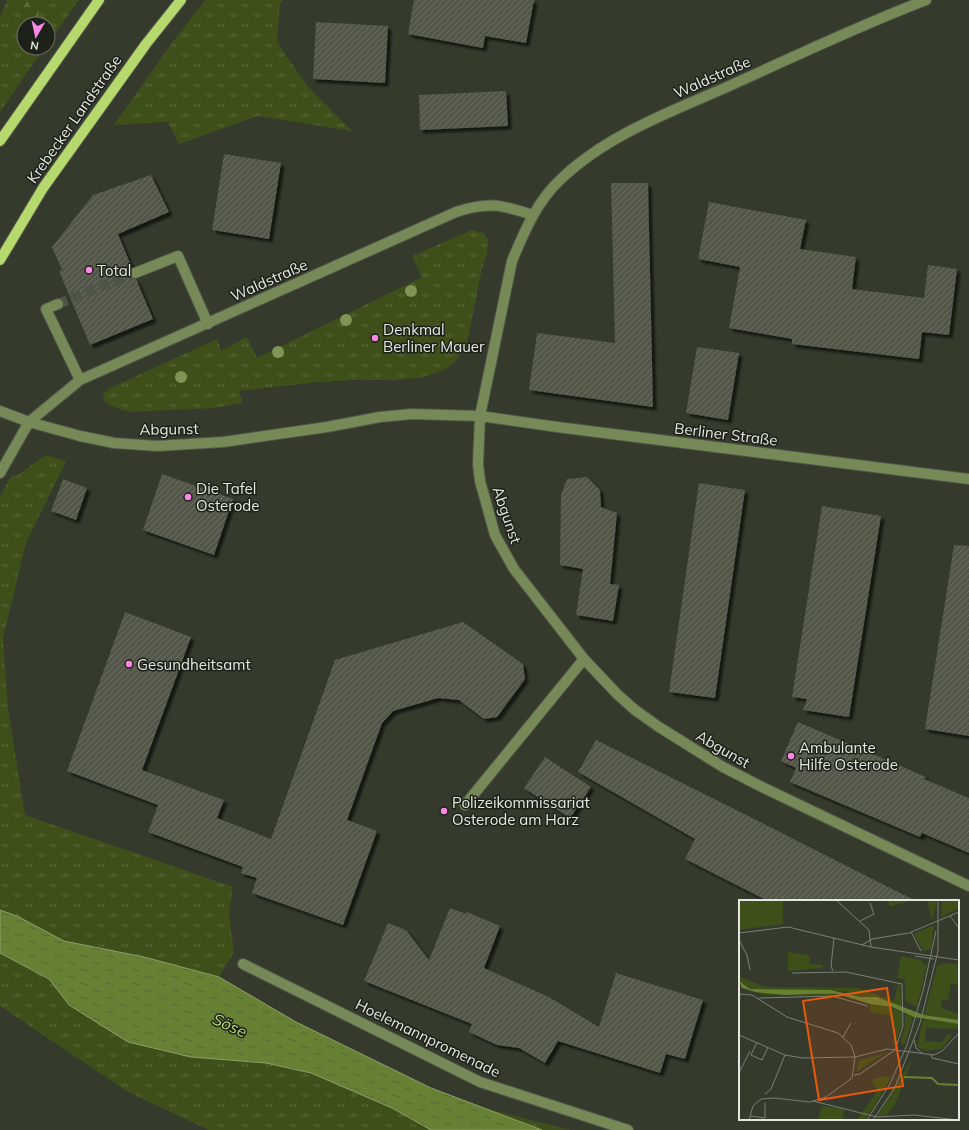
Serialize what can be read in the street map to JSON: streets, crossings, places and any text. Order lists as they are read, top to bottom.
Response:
{
  "streets": {
    "main road": ["Krebecker Landstraße"],
    "street": [
      "Waldstraße",
      "Abgunst",
      "Berliner Straße",
      "Hoelemannpromenade"
    ]
  },
  "crossings": [
    ["Waldstraße", "Abgunst"],
    ["Waldstraße", "Berliner Straße"],
    ["Abgunst", "Berliner Straße"]
  ],
  "water": ["Söse"],
  "places": [
    "Total",
    "Denkmal Berliner Mauer",
    "Die Tafel Osterode",
    "Gesundheitsamt",
    "Ambulante Hilfe Osterode",
    "Polizeikommissariat Osterode am Harz"
  ],
  "north": "bottom"
}
